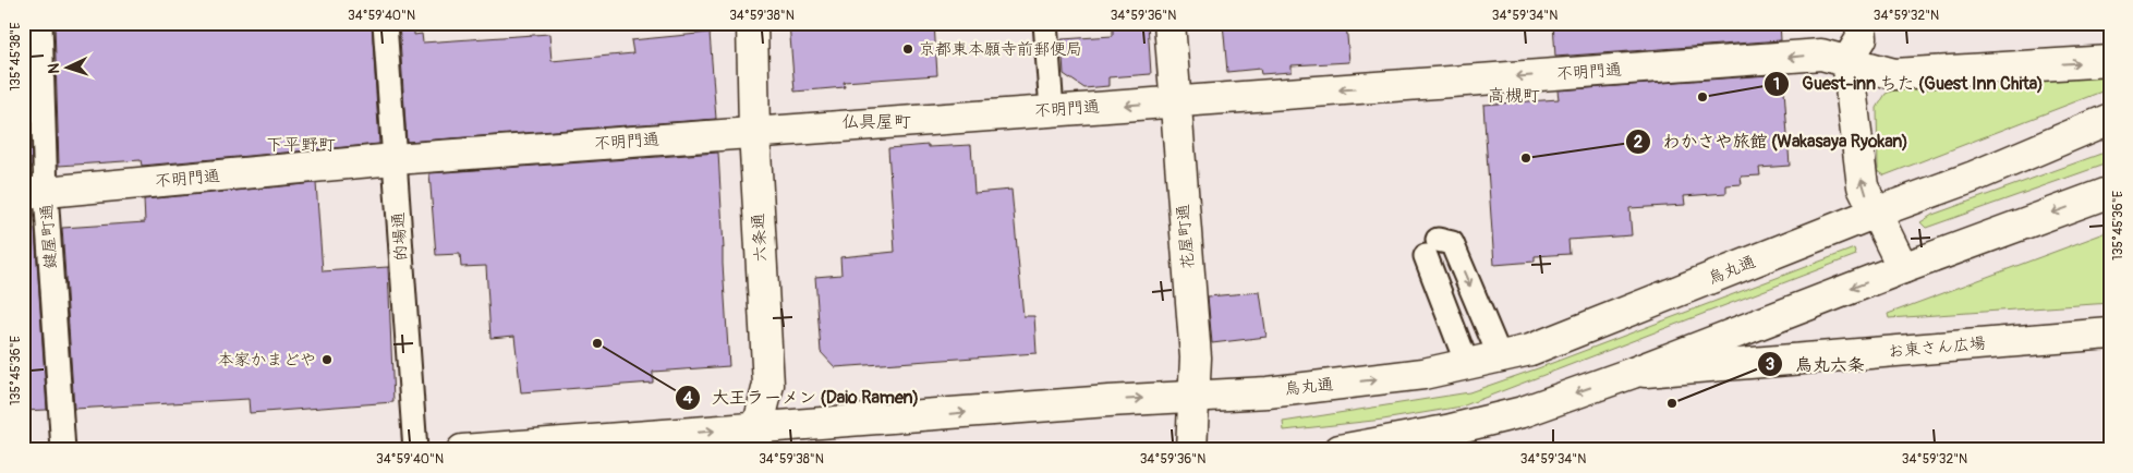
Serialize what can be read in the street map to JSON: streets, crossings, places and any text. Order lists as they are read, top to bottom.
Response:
{
  "streets": {
    "main road": [
      "不明門通",
      "花屋町通",
      "六条通",
      "烏丸通",
      "お東さん広場"
    ],
    "lane": ["鍵屋町通", "的場通"]
  },
  "crossings": [
    ["不明門通", "鍵屋町通"],
    ["不明門通", "的場通"],
    ["不明門通", "花屋町通"],
    ["不明門通", "六条通"],
    ["花屋町通", "烏丸通"],
    ["六条通", "烏丸通"]
  ],
  "one_way": ["烏丸通"],
  "districts": ["高槻町", "仏具屋町", "下平野町"],
  "places": [
    "京都東本願寺前郵便局",
    "Guest-inn ちた (Guest Inn Chita)",
    "わかさや旅館 (Wakasaya Ryokan)",
    "大王ラーメン (Daio Ramen)",
    "本家かまどや",
    "烏丸六条"
  ],
  "north": "left",
  "coordinates": [
    "34°59'40\"N",
    "34°59'38\"N",
    "34°59'36\"N",
    "34°59'34\"N",
    "34°59'32\"N",
    "135°45'38\"E",
    "135°45'36\"E"
  ]
}
